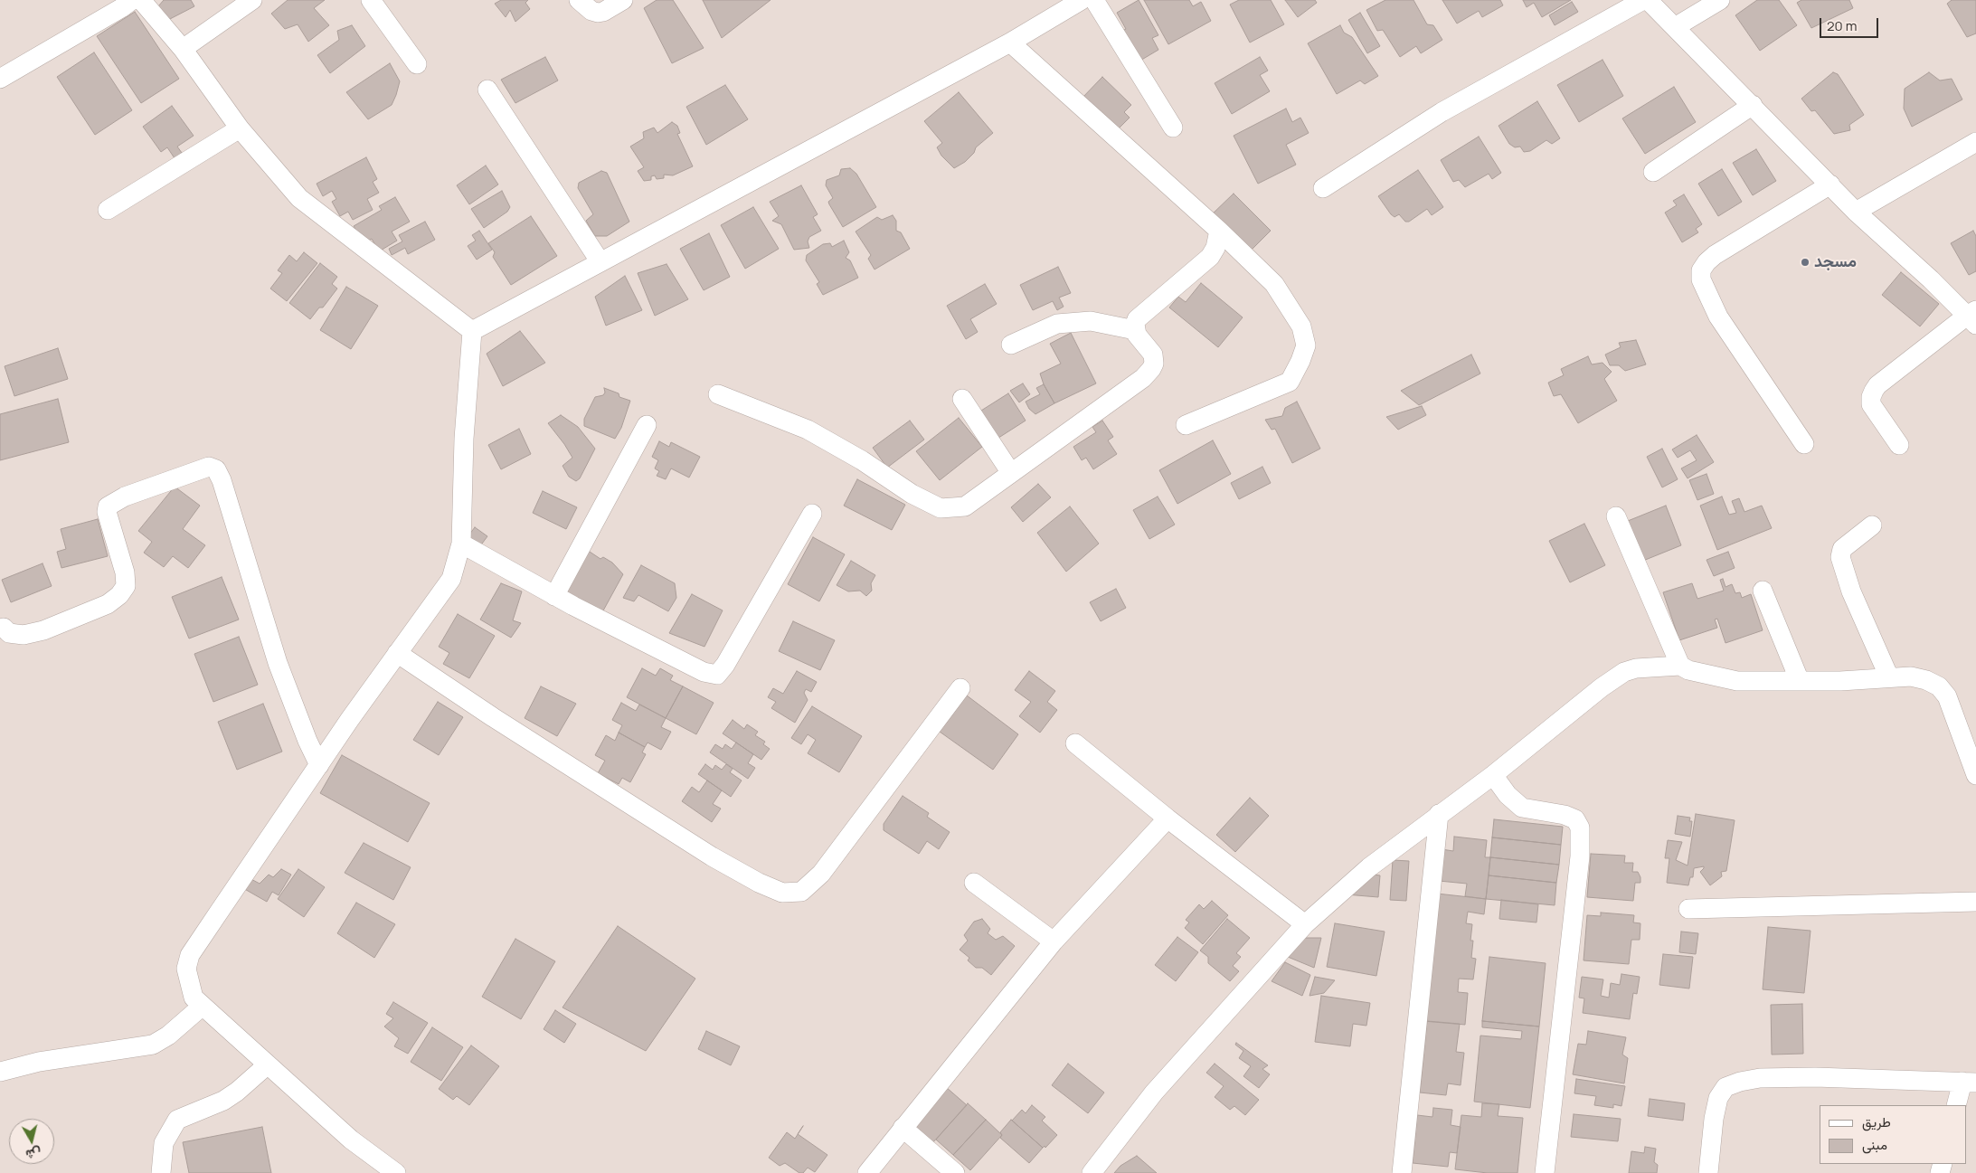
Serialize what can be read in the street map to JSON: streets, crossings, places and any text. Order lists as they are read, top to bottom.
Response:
{
  "places": ["مسجد"],
  "legend": ["طريق", "مبنى"],
  "scale_bar": "20 m",
  "north": "bottom"
}
